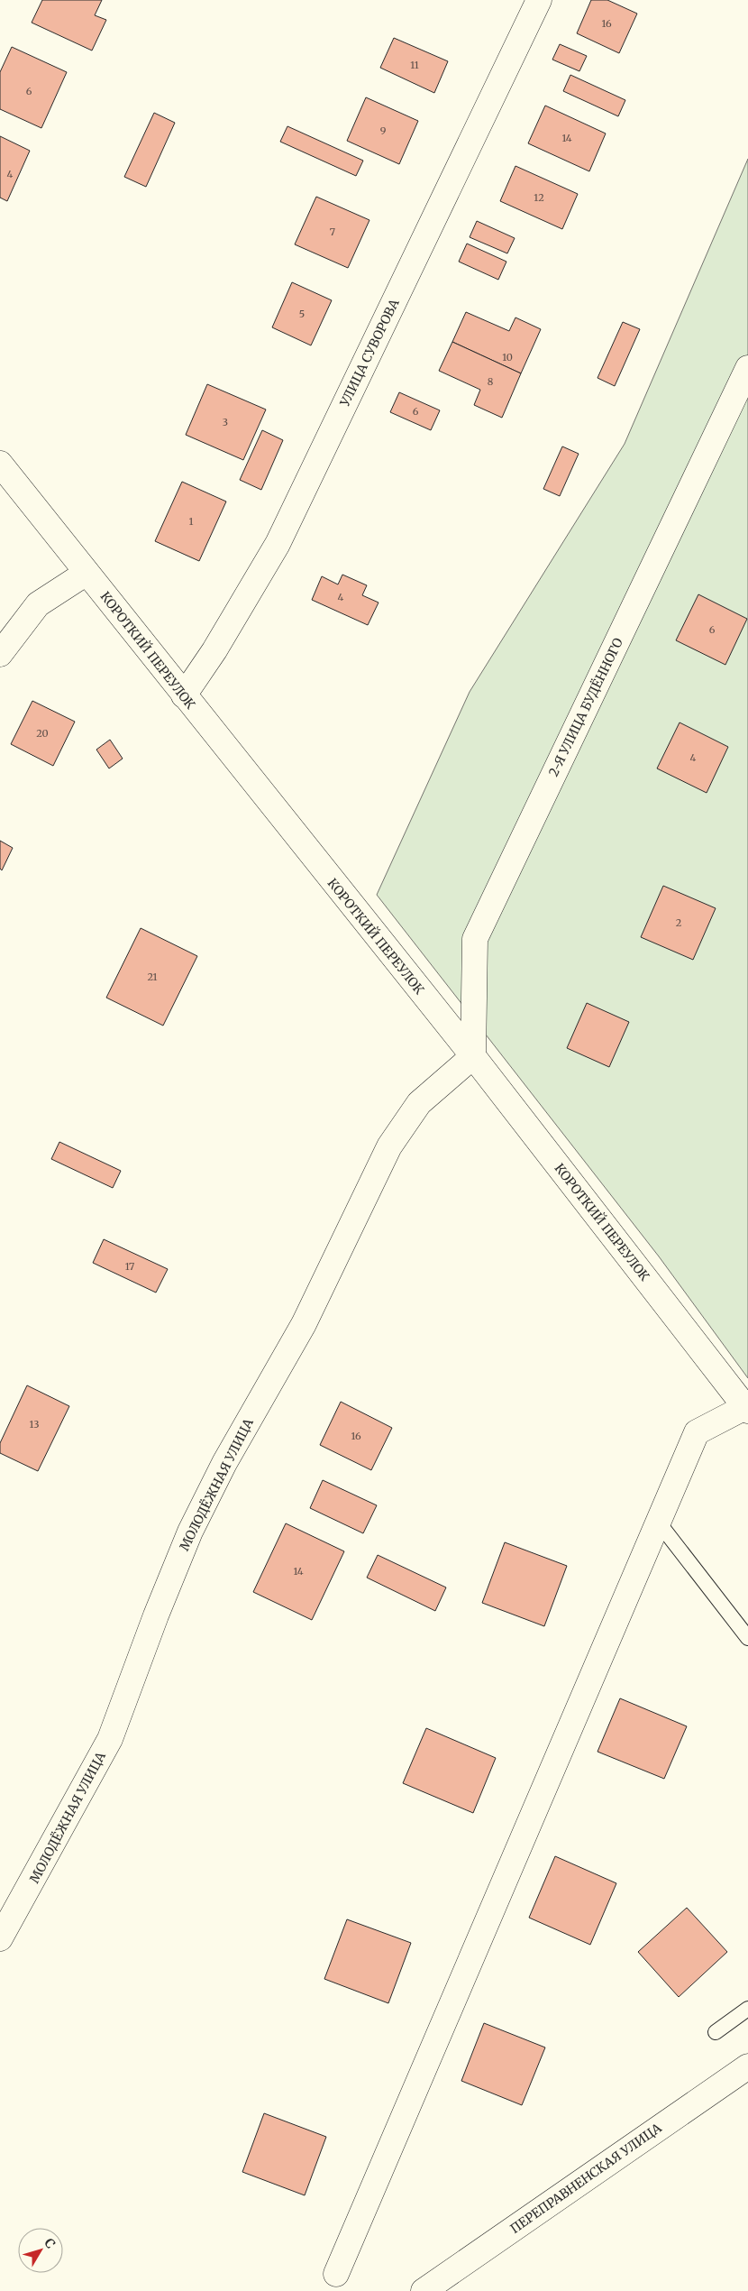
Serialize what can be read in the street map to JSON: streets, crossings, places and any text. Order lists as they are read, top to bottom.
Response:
{
  "streets": {
    "street": [
      "УЛИЦА СУВОРОВА",
      "КОРОТКИЙ ПЕРЕУЛОК",
      "2-Я УЛИЦА БУДЁННОГО",
      "МОЛОДЁЖНАЯ УЛИЦА",
      "ПЕРЕПРАВНЕНСКАЯ УЛИЦА"
    ]
  },
  "crossings": [
    ["УЛИЦА СУВОРОВА", "КОРОТКИЙ ПЕРЕУЛОК"],
    ["КОРОТКИЙ ПЕРЕУЛОК", "2-Я УЛИЦА БУДЁННОГО"],
    ["КОРОТКИЙ ПЕРЕУЛОК", "МОЛОДЁЖНАЯ УЛИЦА"],
    ["2-Я УЛИЦА БУДЁННОГО", "МОЛОДЁЖНАЯ УЛИЦА"]
  ],
  "house_numbers": [
    "16",
    "11",
    "6",
    "9",
    "14",
    "4",
    "12",
    "7",
    "5",
    "10",
    "8",
    "6",
    "3",
    "1",
    "4",
    "6",
    "20",
    "4",
    "2",
    "21",
    "17",
    "13",
    "16",
    "14"
  ],
  "north": "top right"
}
